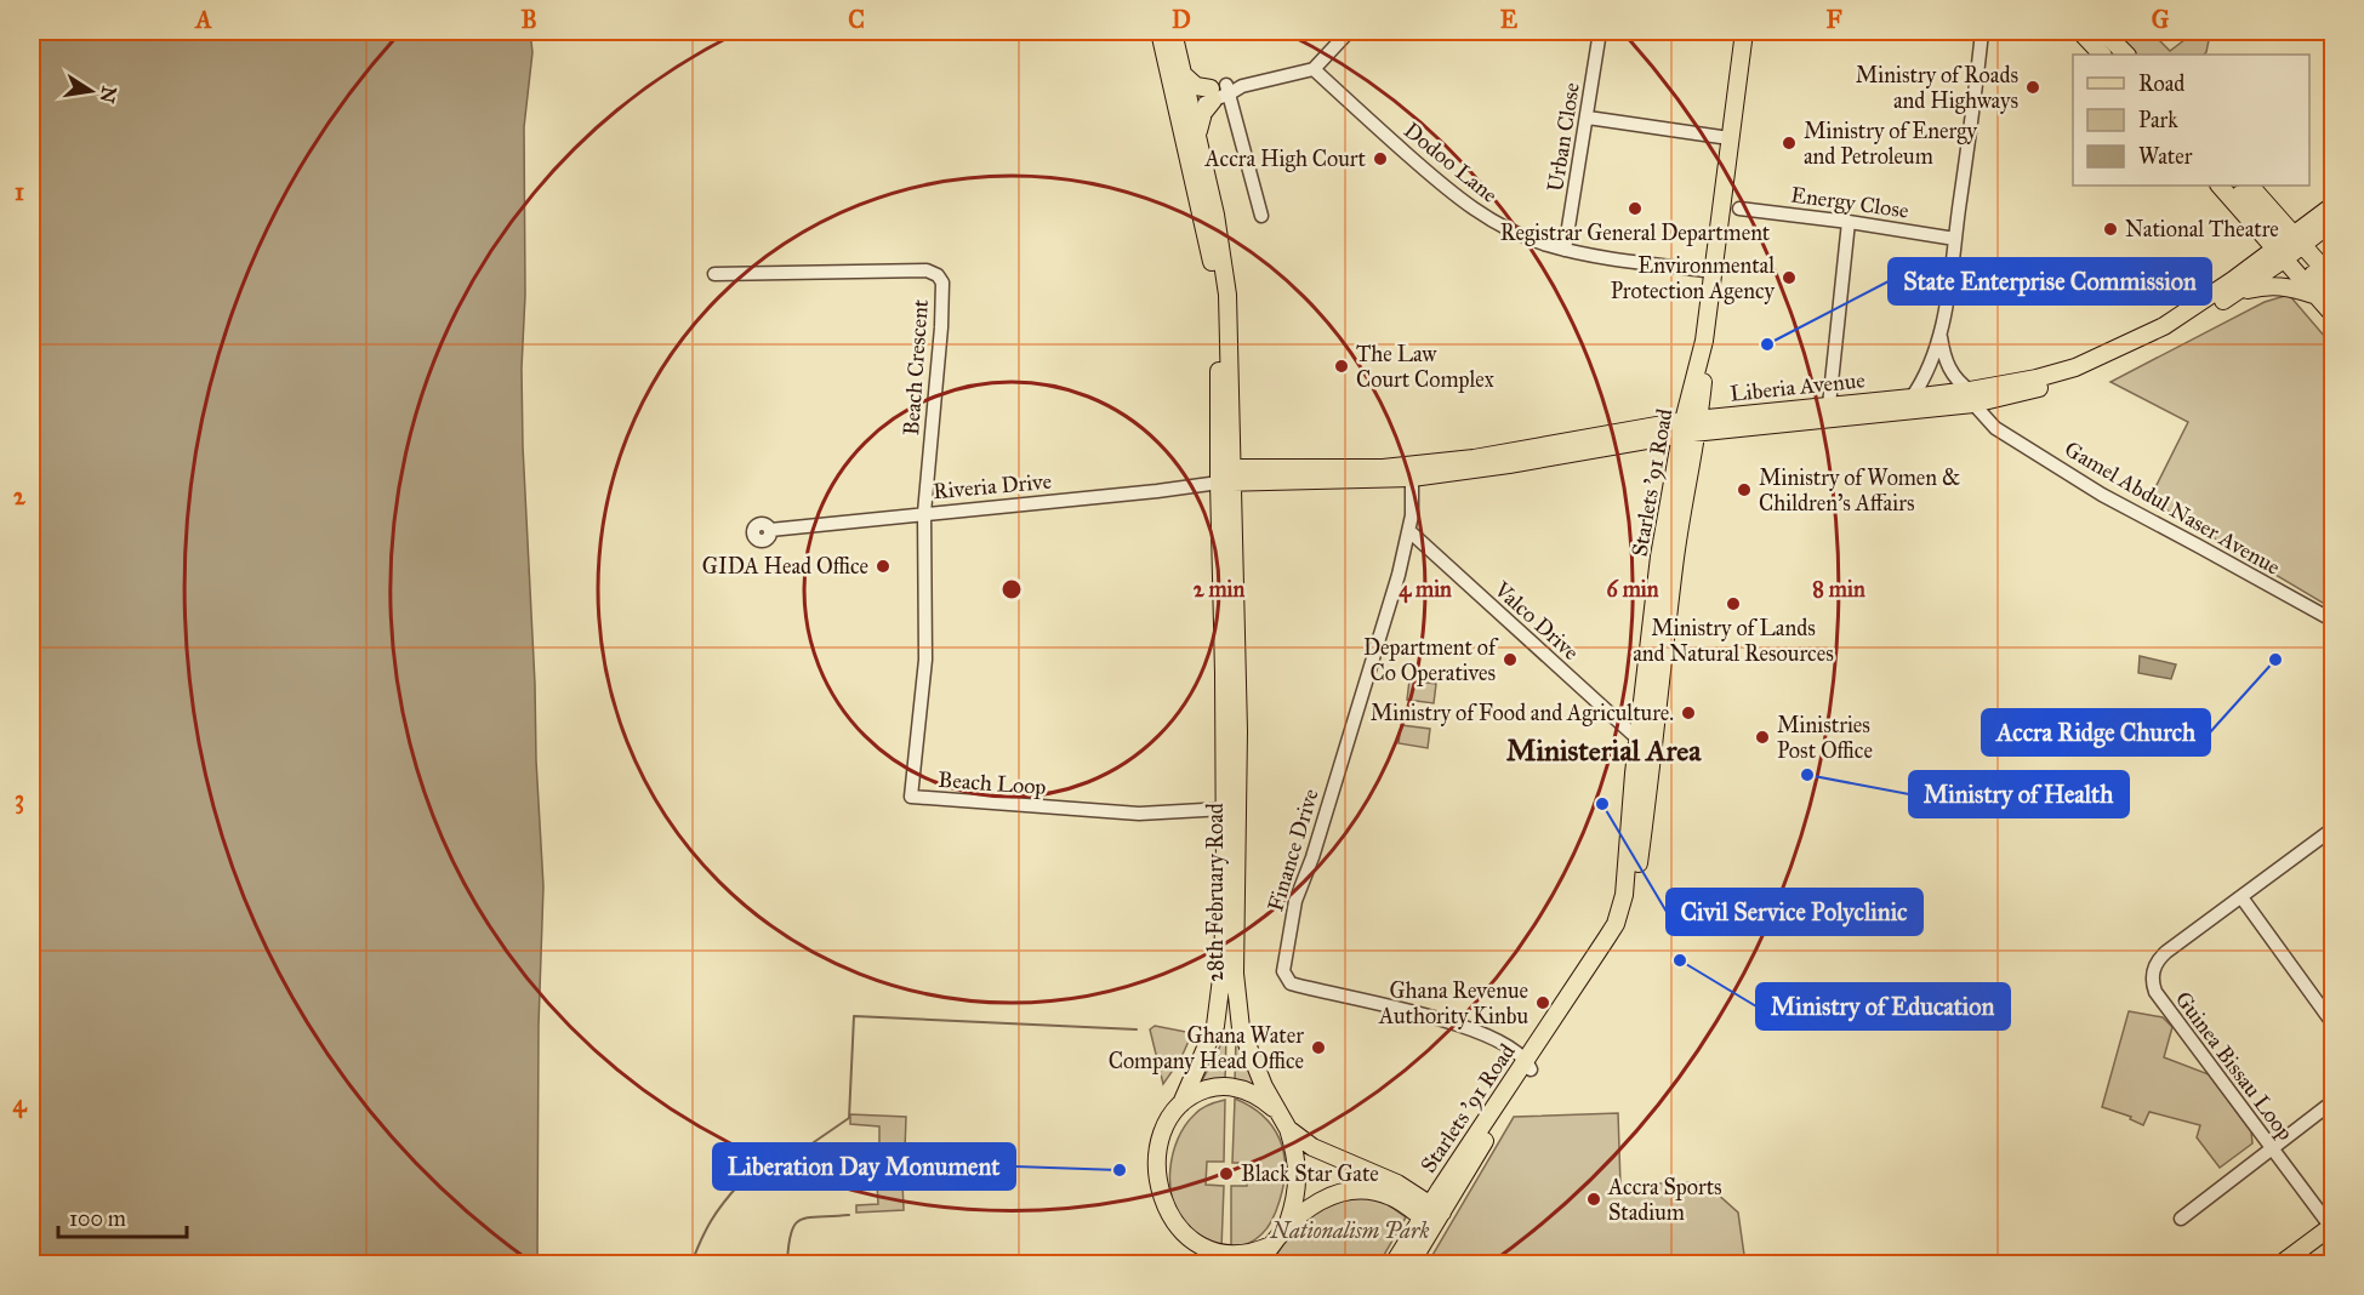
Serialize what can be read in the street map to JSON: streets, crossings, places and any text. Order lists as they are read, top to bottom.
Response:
{
  "streets": {
    "main road": ["Liberia Avenue", "Starlets '91 Road", "28th February Road"],
    "street": [
      "Urban Close",
      "Dodoo Lane",
      "Energy Close",
      "Beach Crescent",
      "Riveria Drive",
      "Gamel Abdul Naser Avenue",
      "Valco Drive",
      "Beach Loop",
      "Finance Drive",
      "Guinea Bissau Loop"
    ]
  },
  "crossings": [
    ["Urban Close", "Dodoo Lane"],
    ["Dodoo Lane", "Starlets '91 Road"],
    ["Beach Crescent", "Riveria Drive"],
    ["Beach Crescent", "Beach Loop"],
    ["Liberia Avenue", "Starlets '91 Road"],
    ["Liberia Avenue", "Riveria Drive"],
    ["Liberia Avenue", "Gamel Abdul Naser Avenue"],
    ["Liberia Avenue", "Finance Drive"],
    ["Liberia Avenue", "28th February Road"],
    ["Starlets '91 Road", "Valco Drive"],
    ["Starlets '91 Road", "Finance Drive"],
    ["Starlets '91 Road", "28th February Road"],
    ["Riveria Drive", "Beach Loop"],
    ["Riveria Drive", "28th February Road"],
    ["Valco Drive", "Finance Drive"],
    ["Beach Loop", "28th February Road"]
  ],
  "districts": ["Ministerial Area"],
  "parks": ["Nationalism Park"],
  "places": [
    "Ministry of Roads and Highways",
    "Ministry of Energy and Petroleum",
    "Accra High Court",
    "Registrar General Department",
    "National Theatre",
    "Environmental Protection Agency",
    "State Enterprise Commission",
    "The Law Court Complex",
    "Ministry of Women & Children's Affairs",
    "GIDA Head Office",
    "Ministry of Lands and Natural Resources",
    "Department of Co Operatives",
    "Accra Ridge Church",
    "Ministry of Food and Agriculture.",
    "Ministries Post Office",
    "Ministry of Health",
    "Civil Service Polyclinic",
    "Ministry of Education",
    "Ghana Revenue Authority Kinbu",
    "Ghana Water Company Head Office",
    "Liberation Day Monument",
    "Black Star Gate",
    "Accra Sports Stadium"
  ],
  "legend": ["Road", "Park", "Water"],
  "scale_bar": "100 m",
  "north": "right",
  "grid": {
    "columns": [
      "A",
      "B",
      "C",
      "D",
      "E",
      "F",
      "G"
    ],
    "rows": [
      "1",
      "2",
      "3",
      "4"
    ]
  },
  "rings": [
    "2 min",
    "4 min",
    "6 min",
    "8 min"
  ]
}
